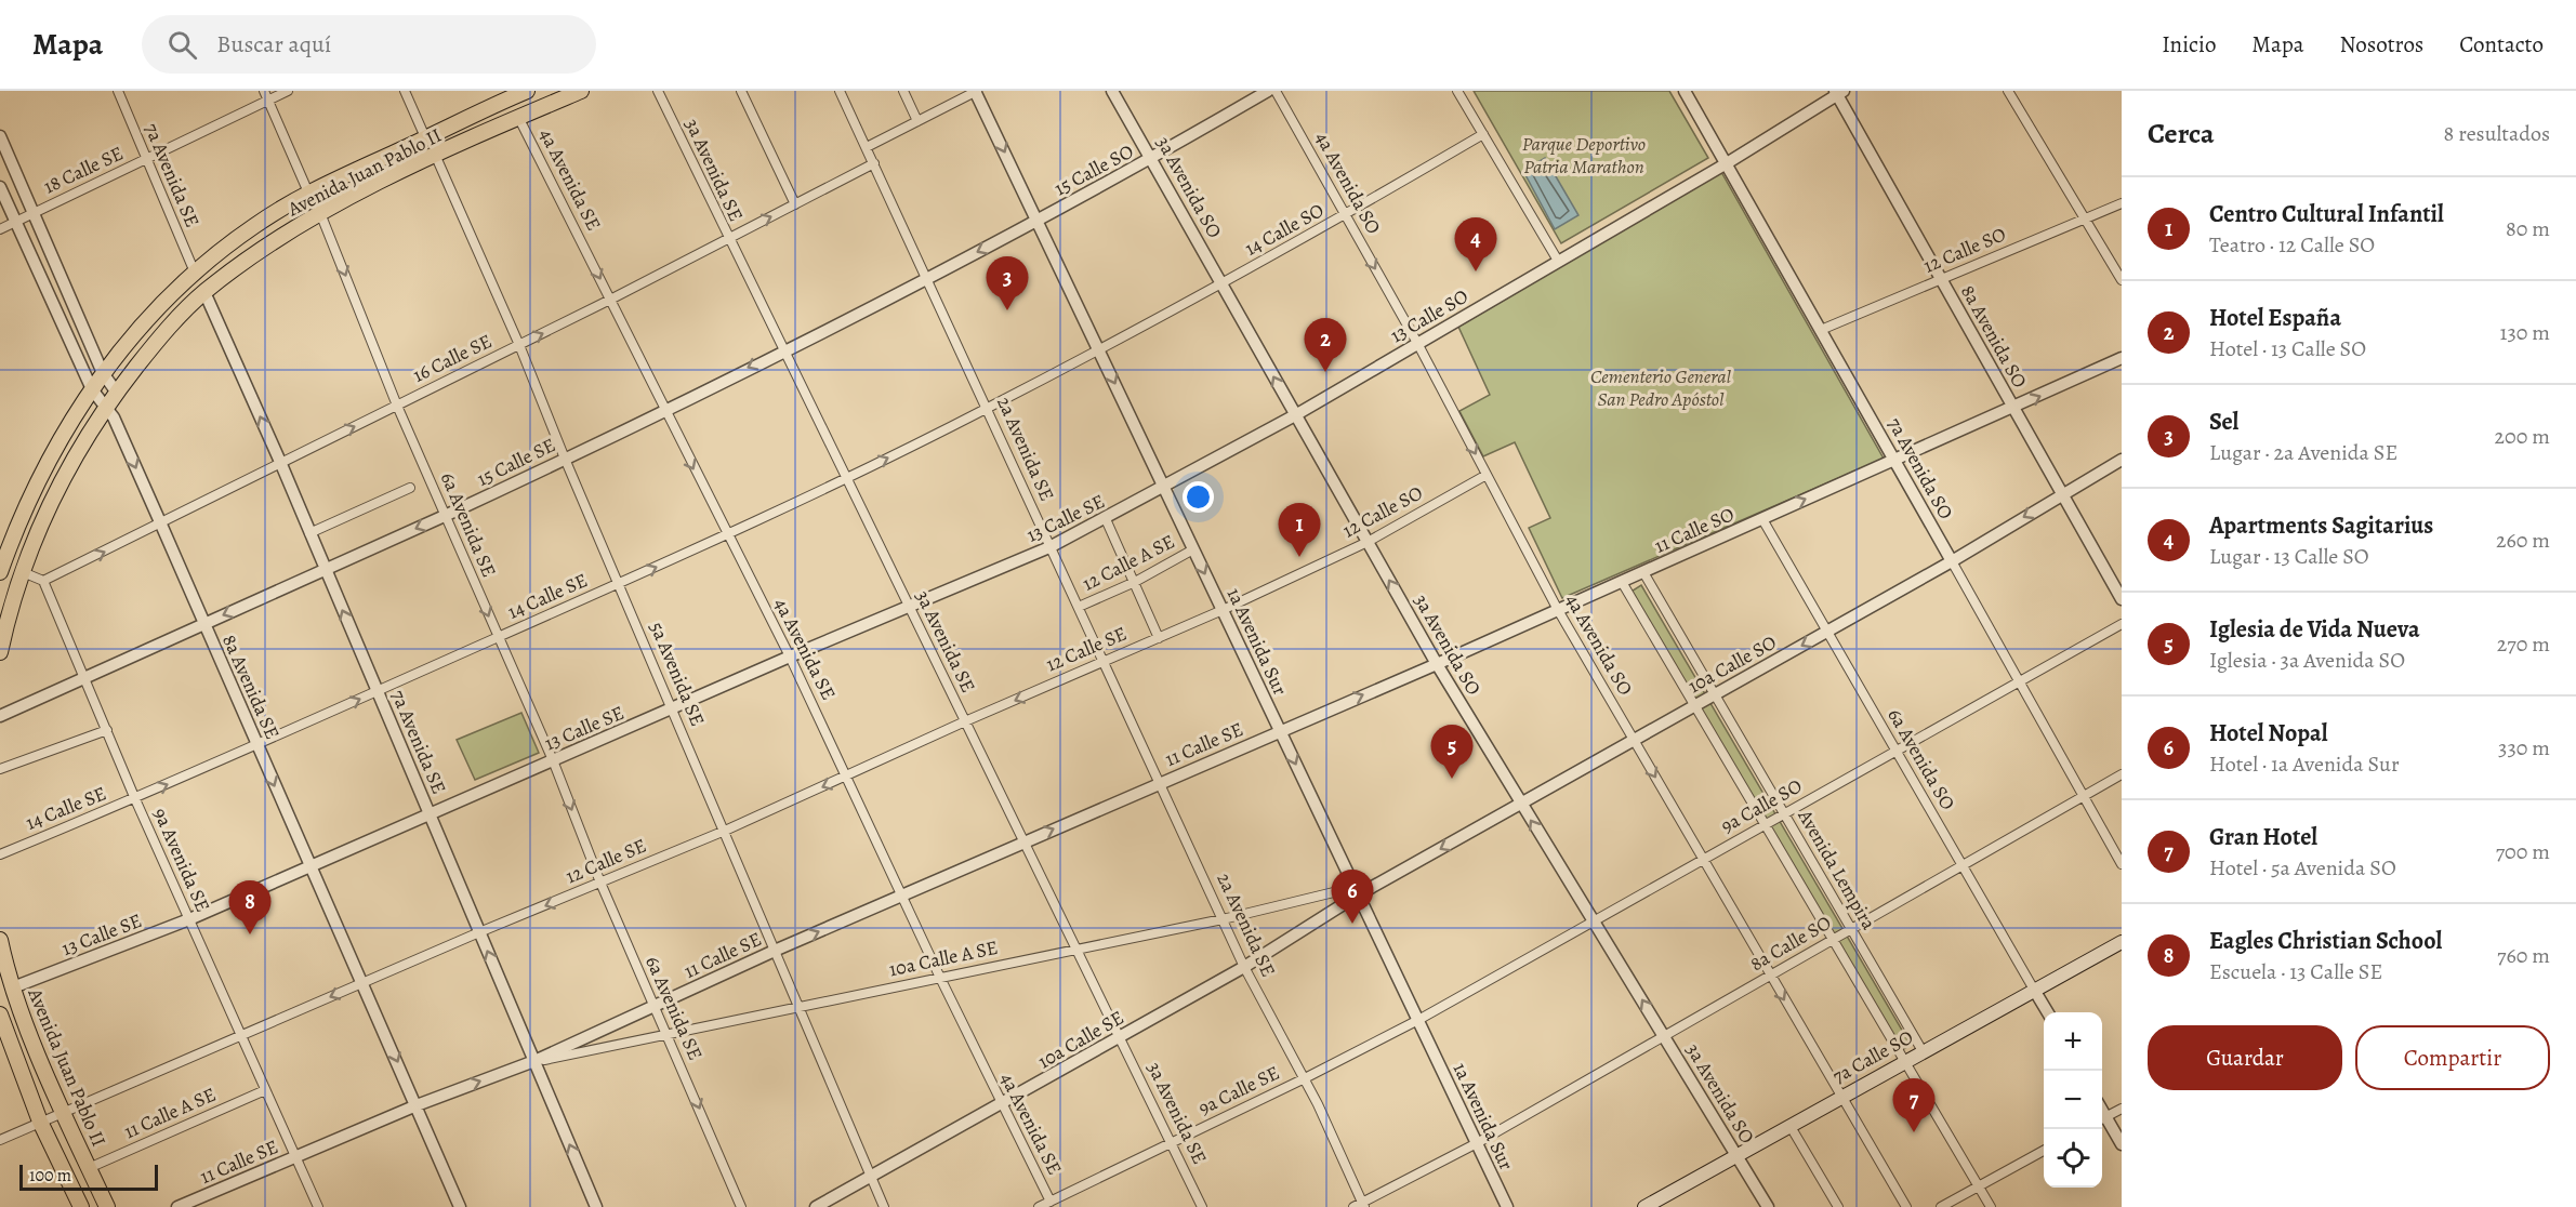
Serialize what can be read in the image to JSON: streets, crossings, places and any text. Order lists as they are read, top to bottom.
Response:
{
  "streets": {
    "highway": ["Avenida Juan Pablo II"],
    "main road": ["7a Calle SO"],
    "street": [
      "18 Calle SE",
      "3a Avenida SE",
      "15 Calle SO",
      "7a Avenida SE",
      "4a Avenida SE",
      "4a Avenida SO",
      "3a Avenida SO",
      "14 Calle SO",
      "12 Calle SO",
      "13 Calle SO",
      "8a Avenida SO",
      "16 Calle SE",
      "2a Avenida SE",
      "15 Calle SE",
      "7a Avenida SO",
      "13 Calle SE",
      "6a Avenida SE",
      "11 Calle SO",
      "12 Calle A SE",
      "14 Calle SE",
      "1a Avenida Sur",
      "12 Calle SE",
      "10a Calle SO",
      "5a Avenida SE",
      "8a Avenida SE",
      "11 Calle SE",
      "6a Avenida SO",
      "9a Calle SO",
      "9a Avenida SE",
      "Avenida Lempira",
      "8a Calle SO",
      "10a Calle A SE",
      "10a Calle SE",
      "9a Calle SE",
      "11 Calle A SE"
    ]
  },
  "crossings": [
    ["18 Calle SE", "7a Avenida SE"],
    ["18 Calle SE", "8a Avenida SE"],
    ["3a Avenida SE", "16 Calle SE"],
    ["3a Avenida SE", "15 Calle SE"],
    ["3a Avenida SE", "13 Calle SE"],
    ["3a Avenida SE", "14 Calle SE"],
    ["3a Avenida SE", "12 Calle SE"],
    ["3a Avenida SE", "11 Calle SE"],
    ["3a Avenida SE", "10a Calle A SE"],
    ["3a Avenida SE", "10a Calle SE"],
    ["3a Avenida SE", "9a Calle SE"],
    ["15 Calle SO", "3a Avenida SO"],
    ["15 Calle SO", "15 Calle SE"],
    ["15 Calle SO", "1a Avenida Sur"],
    ["Avenida Juan Pablo II", "7a Avenida SE"],
    ["Avenida Juan Pablo II", "4a Avenida SE"],
    ["Avenida Juan Pablo II", "13 Calle SE"],
    ["Avenida Juan Pablo II", "6a Avenida SE"],
    ["Avenida Juan Pablo II", "12 Calle SE"],
    ["Avenida Juan Pablo II", "5a Avenida SE"],
    ["Avenida Juan Pablo II", "8a Avenida SE"],
    ["Avenida Juan Pablo II", "11 Calle A SE"],
    ["7a Avenida SE", "16 Calle SE"],
    ["7a Avenida SE", "15 Calle SE"],
    ["7a Avenida SE", "13 Calle SE"],
    ["7a Avenida SE", "14 Calle SE"],
    ["7a Avenida SE", "12 Calle SE"],
    ["7a Avenida SE", "11 Calle SE"],
    ["7a Avenida SE", "10a Calle A SE"],
    ["4a Avenida SE", "16 Calle SE"],
    ["4a Avenida SE", "15 Calle SE"],
    ["4a Avenida SE", "13 Calle SE"],
    ["4a Avenida SE", "14 Calle SE"],
    ["4a Avenida SE", "12 Calle SE"],
    ["4a Avenida SE", "11 Calle SE"],
    ["4a Avenida SE", "10a Calle A SE"],
    ["4a Avenida SE", "10a Calle SE"],
    ["4a Avenida SE", "9a Calle SE"],
    ["4a Avenida SO", "14 Calle SO"],
    ["4a Avenida SO", "12 Calle SO"],
    ["4a Avenida SO", "13 Calle SO"],
    ["4a Avenida SO", "11 Calle SO"],
    ["4a Avenida SO", "10a Calle SO"],
    ["4a Avenida SO", "9a Calle SO"],
    ["4a Avenida SO", "8a Calle SO"],
    ["4a Avenida SO", "7a Calle SO"],
    ["3a Avenida SO", "14 Calle SO"],
    ["3a Avenida SO", "12 Calle SO"],
    ["3a Avenida SO", "13 Calle SO"],
    ["3a Avenida SO", "11 Calle SO"],
    ["3a Avenida SO", "10a Calle SO"],
    ["3a Avenida SO", "9a Calle SO"],
    ["3a Avenida SO", "8a Calle SO"],
    ["3a Avenida SO", "7a Calle SO"],
    ["14 Calle SO", "14 Calle SE"],
    ["14 Calle SO", "1a Avenida Sur"],
    ["12 Calle SO", "8a Avenida SO"],
    ["12 Calle SO", "7a Avenida SO"],
    ["12 Calle SO", "1a Avenida Sur"],
    ["12 Calle SO", "12 Calle SE"],
    ["13 Calle SO", "8a Avenida SO"],
    ["13 Calle SO", "7a Avenida SO"],
    ["13 Calle SO", "13 Calle SE"],
    ["13 Calle SO", "1a Avenida Sur"],
    ["8a Avenida SO", "11 Calle SO"],
    ["8a Avenida SO", "10a Calle SO"],
    ["16 Calle SE", "2a Avenida SE"],
    ["16 Calle SE", "6a Avenida SE"],
    ["16 Calle SE", "5a Avenida SE"],
    ["16 Calle SE", "8a Avenida SE"],
    ["16 Calle SE", "9a Avenida SE"],
    ["2a Avenida SE", "15 Calle SE"],
    ["2a Avenida SE", "13 Calle SE"],
    ["2a Avenida SE", "12 Calle A SE"],
    ["2a Avenida SE", "14 Calle SE"],
    ["2a Avenida SE", "12 Calle SE"],
    ["2a Avenida SE", "11 Calle SE"],
    ["2a Avenida SE", "8a Calle SO"],
    ["2a Avenida SE", "10a Calle A SE"],
    ["2a Avenida SE", "10a Calle SE"],
    ["2a Avenida SE", "9a Calle SE"],
    ["15 Calle SE", "6a Avenida SE"],
    ["15 Calle SE", "1a Avenida Sur"],
    ["15 Calle SE", "5a Avenida SE"],
    ["15 Calle SE", "8a Avenida SE"],
    ["15 Calle SE", "9a Avenida SE"],
    ["7a Avenida SO", "11 Calle SO"],
    ["7a Avenida SO", "10a Calle SO"],
    ["7a Avenida SO", "9a Calle SO"],
    ["7a Avenida SO", "8a Calle SO"],
    ["13 Calle SE", "6a Avenida SE"],
    ["13 Calle SE", "1a Avenida Sur"],
    ["13 Calle SE", "5a Avenida SE"],
    ["13 Calle SE", "8a Avenida SE"],
    ["13 Calle SE", "9a Avenida SE"],
    ["6a Avenida SE", "14 Calle SE"],
    ["6a Avenida SE", "12 Calle SE"],
    ["6a Avenida SE", "11 Calle SE"],
    ["6a Avenida SE", "10a Calle A SE"],
    ["11 Calle SO", "1a Avenida Sur"],
    ["11 Calle SO", "11 Calle SE"],
    ["11 Calle SO", "6a Avenida SO"],
    ["11 Calle SO", "Avenida Lempira"],
    ["12 Calle A SE", "1a Avenida Sur"],
    ["14 Calle SE", "1a Avenida Sur"],
    ["14 Calle SE", "5a Avenida SE"],
    ["14 Calle SE", "8a Avenida SE"],
    ["14 Calle SE", "9a Avenida SE"],
    ["1a Avenida Sur", "12 Calle SE"],
    ["1a Avenida Sur", "10a Calle SO"],
    ["1a Avenida Sur", "11 Calle SE"],
    ["1a Avenida Sur", "9a Calle SO"],
    ["1a Avenida Sur", "8a Calle SO"],
    ["1a Avenida Sur", "10a Calle A SE"],
    ["1a Avenida Sur", "10a Calle SE"],
    ["1a Avenida Sur", "9a Calle SE"],
    ["12 Calle SE", "5a Avenida SE"],
    ["12 Calle SE", "8a Avenida SE"],
    ["12 Calle SE", "9a Avenida SE"],
    ["10a Calle SO", "6a Avenida SO"],
    ["10a Calle SO", "Avenida Lempira"],
    ["10a Calle SO", "10a Calle A SE"],
    ["10a Calle SO", "10a Calle SE"],
    ["5a Avenida SE", "11 Calle SE"],
    ["5a Avenida SE", "10a Calle A SE"],
    ["5a Avenida SE", "10a Calle SE"],
    ["8a Avenida SE", "11 Calle SE"],
    ["11 Calle SE", "9a Avenida SE"],
    ["11 Calle SE", "10a Calle A SE"],
    ["6a Avenida SO", "9a Calle SO"],
    ["6a Avenida SO", "8a Calle SO"],
    ["6a Avenida SO", "7a Calle SO"],
    ["9a Calle SO", "Avenida Lempira"],
    ["9a Calle SO", "9a Calle SE"],
    ["9a Avenida SE", "11 Calle A SE"],
    ["Avenida Lempira", "8a Calle SO"],
    ["Avenida Lempira", "7a Calle SO"],
    ["10a Calle A SE", "10a Calle SE"]
  ],
  "one_way": [
    "7a Avenida SE",
    "4a Avenida SO",
    "3a Avenida SO",
    "16 Calle SE",
    "15 Calle SE",
    "6a Avenida SE",
    "11 Calle SO",
    "14 Calle SE",
    "1a Avenida Sur",
    "12 Calle SE",
    "10a Calle SO",
    "8a Avenida SE"
  ],
  "parks": ["Parque Deportivo Patria Marathon", "Cementerio General San Pedro Apóstol"],
  "scale_bar": "100 m",
  "page": {
    "header": "Mapa",
    "search": "Buscar aquí",
    "nav": [
      "Inicio",
      "Mapa",
      "Nosotros",
      "Contacto"
    ],
    "heading": ["Cerca", "8 resultados"],
    "list": [
      {
        "mark": "1",
        "name": "Centro Cultural Infantil",
        "note": "Teatro · 12 Calle SO",
        "value": "80 m"
      },
      {
        "mark": "2",
        "name": "Hotel España",
        "note": "Hotel · 13 Calle SO",
        "value": "130 m"
      },
      {
        "mark": "3",
        "name": "Sel",
        "note": "Lugar · 2a Avenida SE",
        "value": "200 m"
      },
      {
        "mark": "4",
        "name": "Apartments Sagitarius",
        "note": "Lugar · 13 Calle SO",
        "value": "260 m"
      },
      {
        "mark": "5",
        "name": "Iglesia de Vida Nueva",
        "note": "Iglesia · 3a Avenida SO",
        "value": "270 m"
      },
      {
        "mark": "6",
        "name": "Hotel Nopal",
        "note": "Hotel · 1a Avenida Sur",
        "value": "330 m"
      },
      {
        "mark": "7",
        "name": "Gran Hotel",
        "note": "Hotel · 5a Avenida SO",
        "value": "700 m"
      },
      {
        "mark": "8",
        "name": "Eagles Christian School",
        "note": "Escuela · 13 Calle SE",
        "value": "760 m"
      }
    ],
    "pins": [
      "4",
      "3",
      "2",
      "1",
      "5",
      "6",
      "8",
      "7"
    ],
    "buttons": ["Guardar", "Compartir"],
    "map_buttons": ["+", "−"],
    "scale": "100 m"
  }
}
